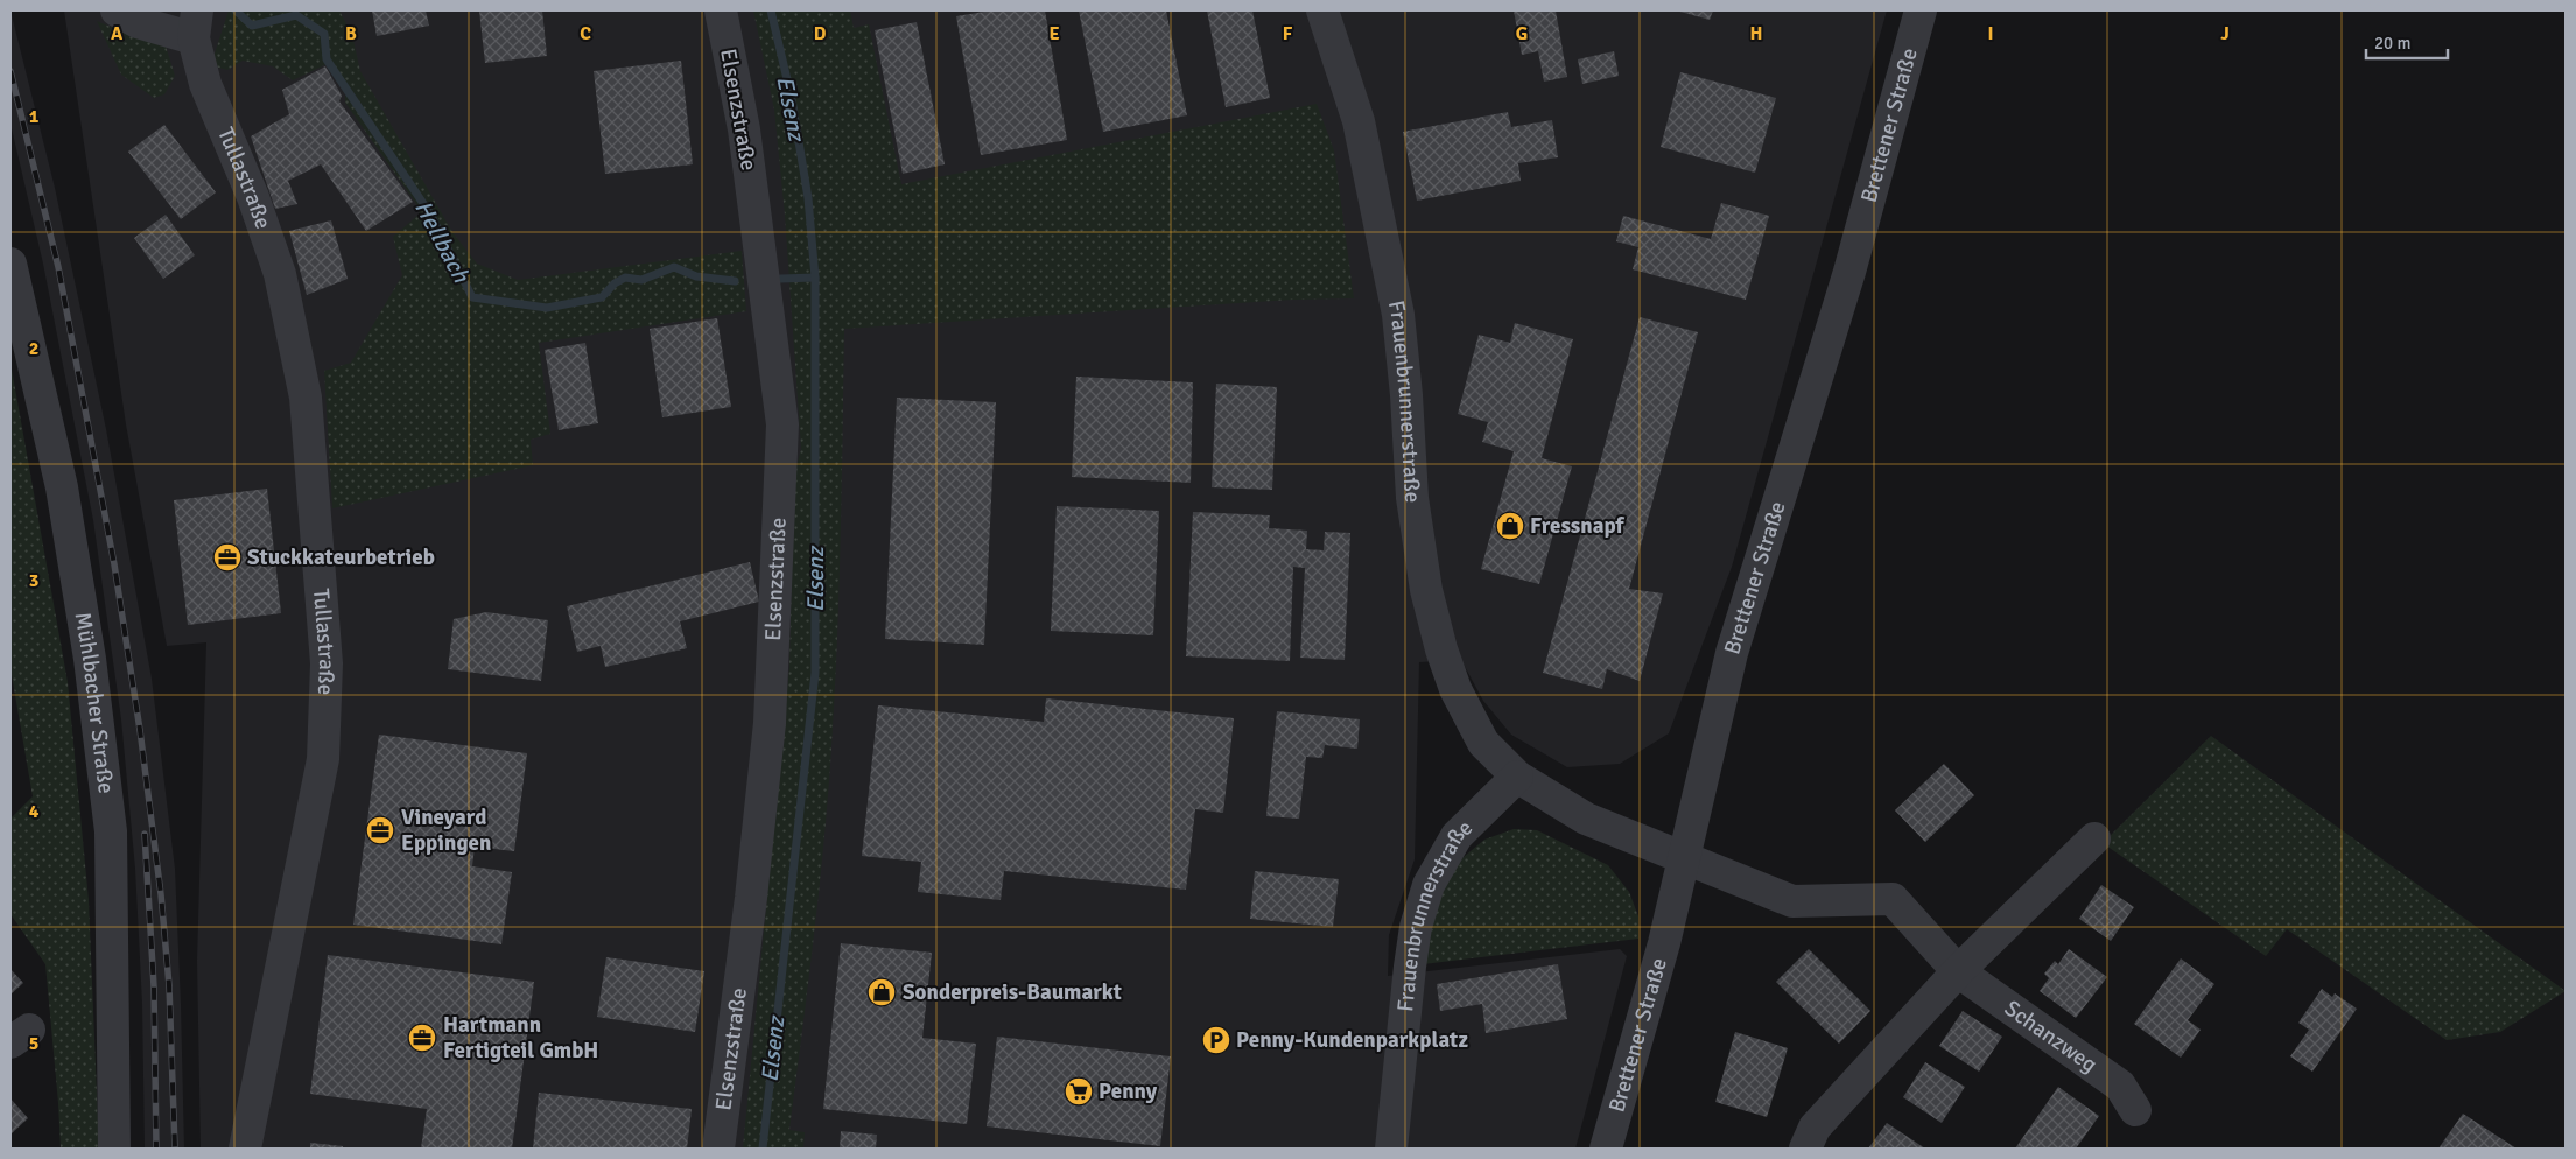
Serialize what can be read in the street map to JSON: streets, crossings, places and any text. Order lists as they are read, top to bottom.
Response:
{
  "streets": {
    "street": [
      "Elsenzstraße",
      "Brettener Straße",
      "Tullastraße",
      "Frauenbrunnerstraße",
      "Mühlbacher Straße",
      "Schanzweg"
    ]
  },
  "crossings": [
    ["Brettener Straße", "Frauenbrunnerstraße"],
    ["Brettener Straße", "Schanzweg"],
    ["Frauenbrunnerstraße", "Schanzweg"]
  ],
  "water": ["Elsenz", "Hellbach"],
  "places": {
    "shop": ["Fressnapf", "Sonderpreis-Baumarkt"],
    "office": ["Stuckkateurbetrieb", "Vineyard Eppingen", "Hartmann Fertigteil GmbH"],
    "parking": ["Penny-Kundenparkplatz"],
    "supermarket": ["Penny"]
  },
  "scale_bar": "20 m",
  "grid": {
    "columns": [
      "A",
      "B",
      "C",
      "D",
      "E",
      "F",
      "G",
      "H",
      "I",
      "J"
    ],
    "rows": [
      "1",
      "2",
      "3",
      "4",
      "5"
    ]
  }
}
